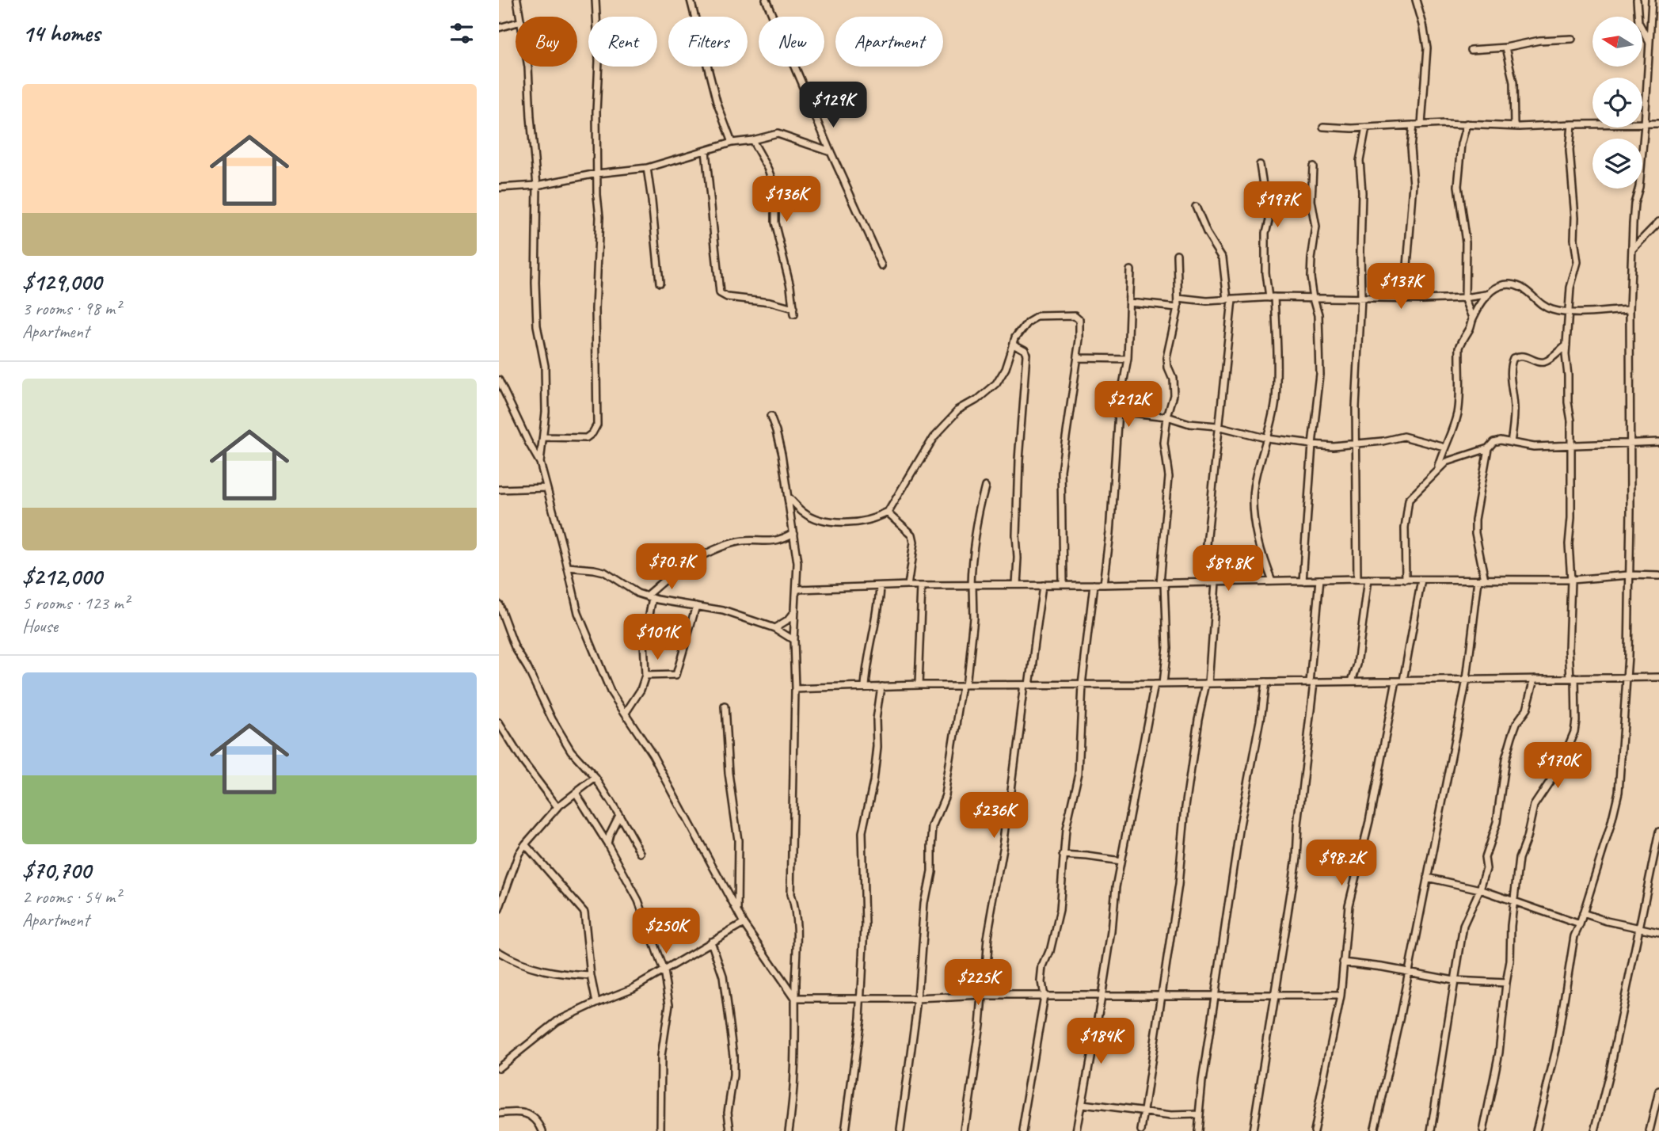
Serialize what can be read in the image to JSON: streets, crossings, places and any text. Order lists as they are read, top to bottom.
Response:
{
  "north": "left",
  "page": {
    "heading": "14 homes",
    "chip": [
      "Buy",
      "Rent",
      "Filters",
      "New",
      "Apartment"
    ],
    "list": [
      {
        "name": "$129,000",
        "note": "3 rooms · 98 m² · Apartment"
      },
      {
        "name": "$212,000",
        "note": "5 rooms · 123 m² · House"
      },
      {
        "name": "$70,700",
        "note": "2 rooms · 54 m² · Apartment"
      }
    ],
    "price": [
      "$129K",
      "$136K",
      "$197K",
      "$137K",
      "$212K",
      "$70.7K",
      "$89.8K",
      "$101K",
      "$170K",
      "$236K",
      "$98.2K",
      "$250K",
      "$225K",
      "$184K"
    ]
  }
}
